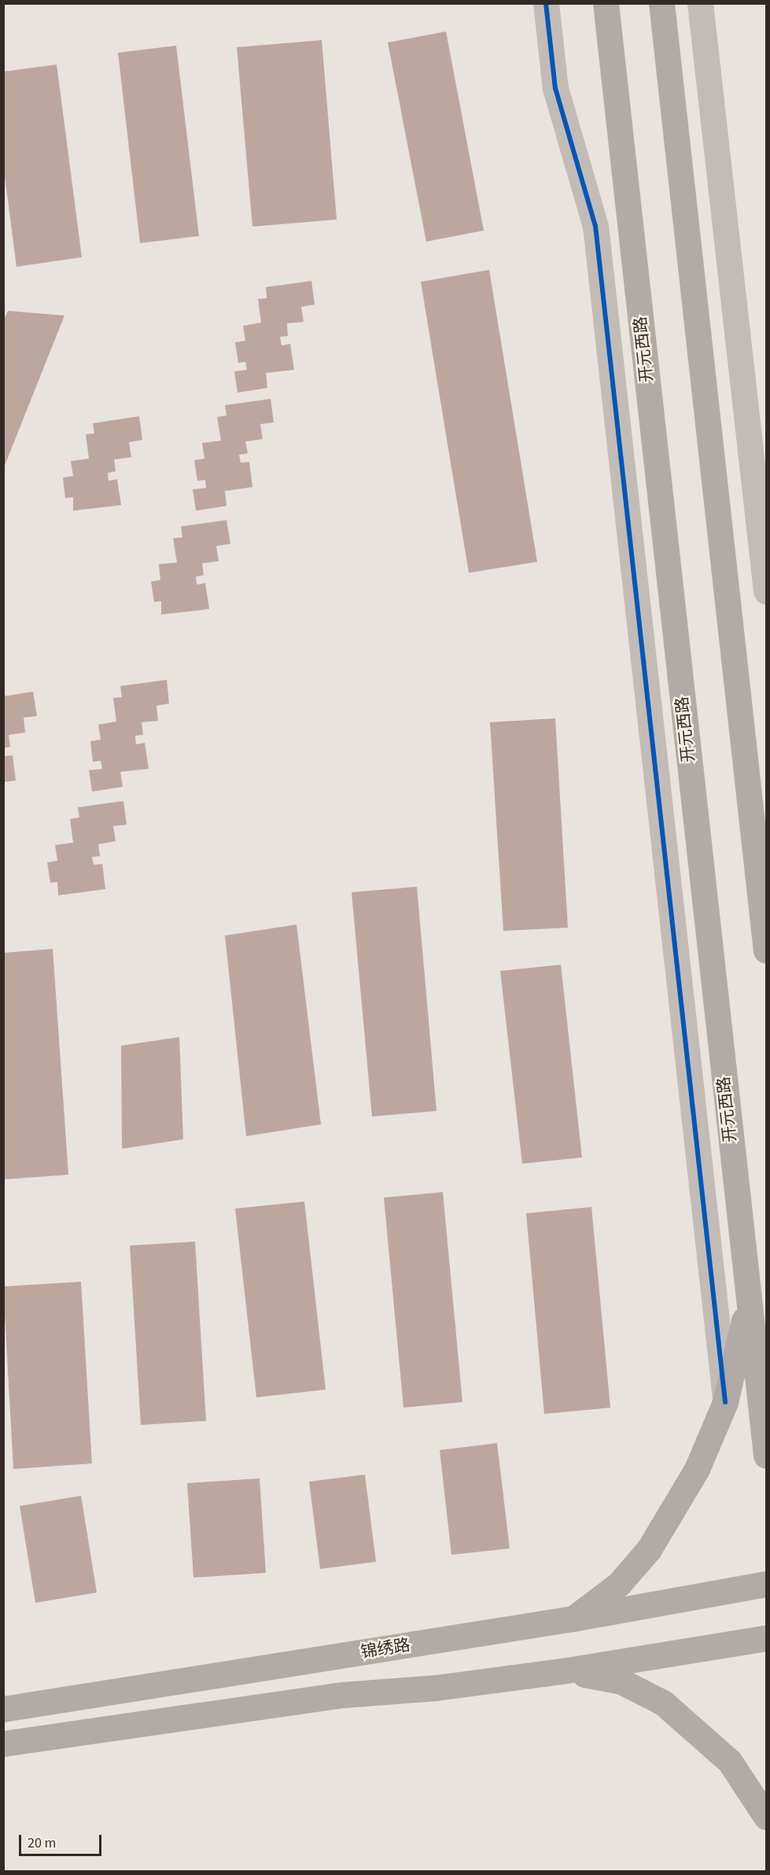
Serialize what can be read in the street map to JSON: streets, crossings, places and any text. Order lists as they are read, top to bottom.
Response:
{
  "streets": {
    "main road": ["开元西路", "锦绣路"]
  },
  "scale_bar": "20 m"
}
